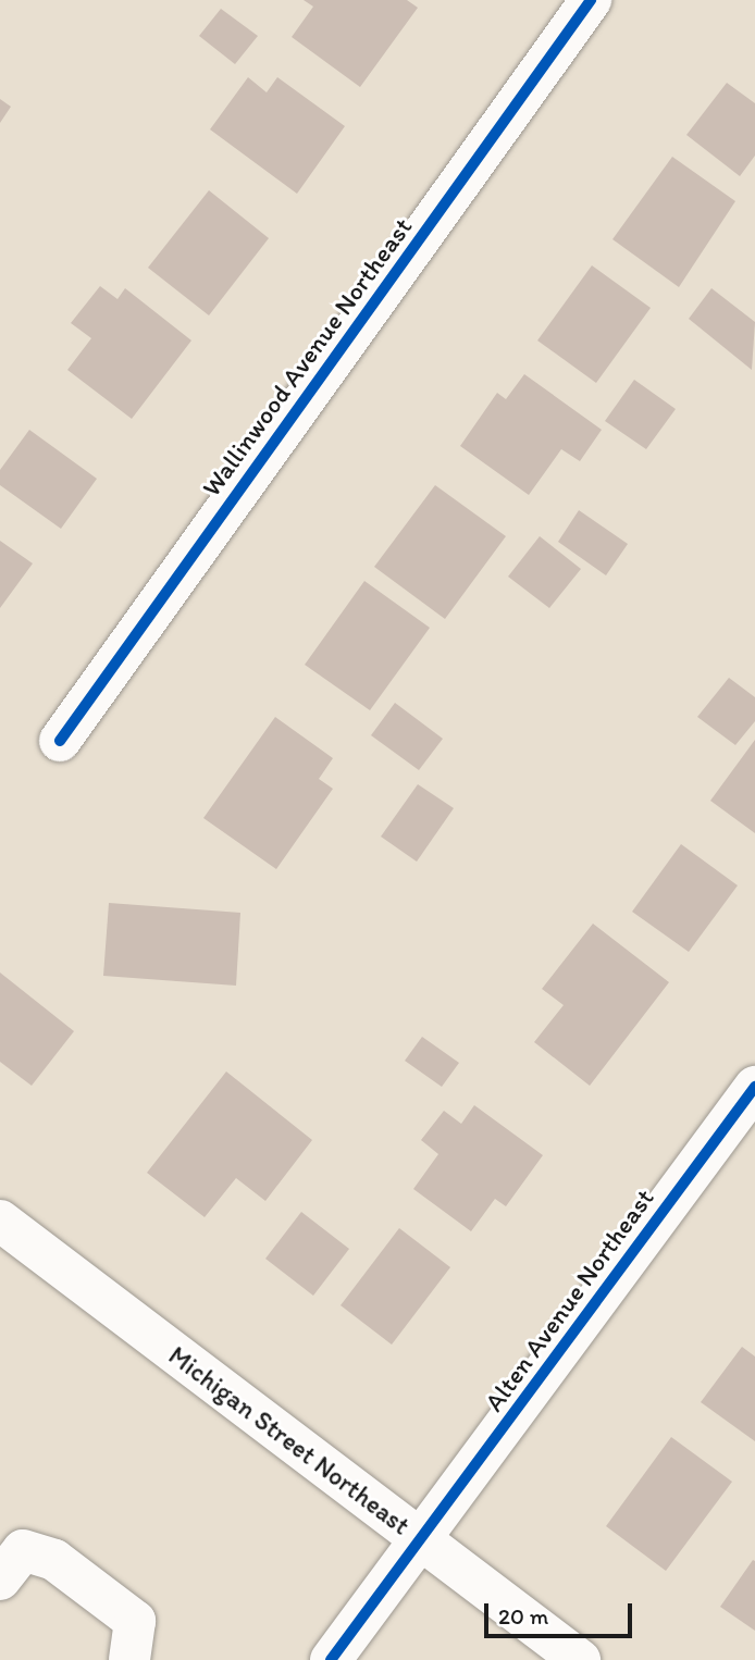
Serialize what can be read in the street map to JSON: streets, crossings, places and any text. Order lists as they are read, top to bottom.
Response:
{
  "streets": {
    "street": ["Wallinwood Avenue Northeast", "Alten Avenue Northeast", "Michigan Street Northeast"]
  },
  "crossings": [
    ["Alten Avenue Northeast", "Michigan Street Northeast"]
  ],
  "scale_bar": "20 m"
}
